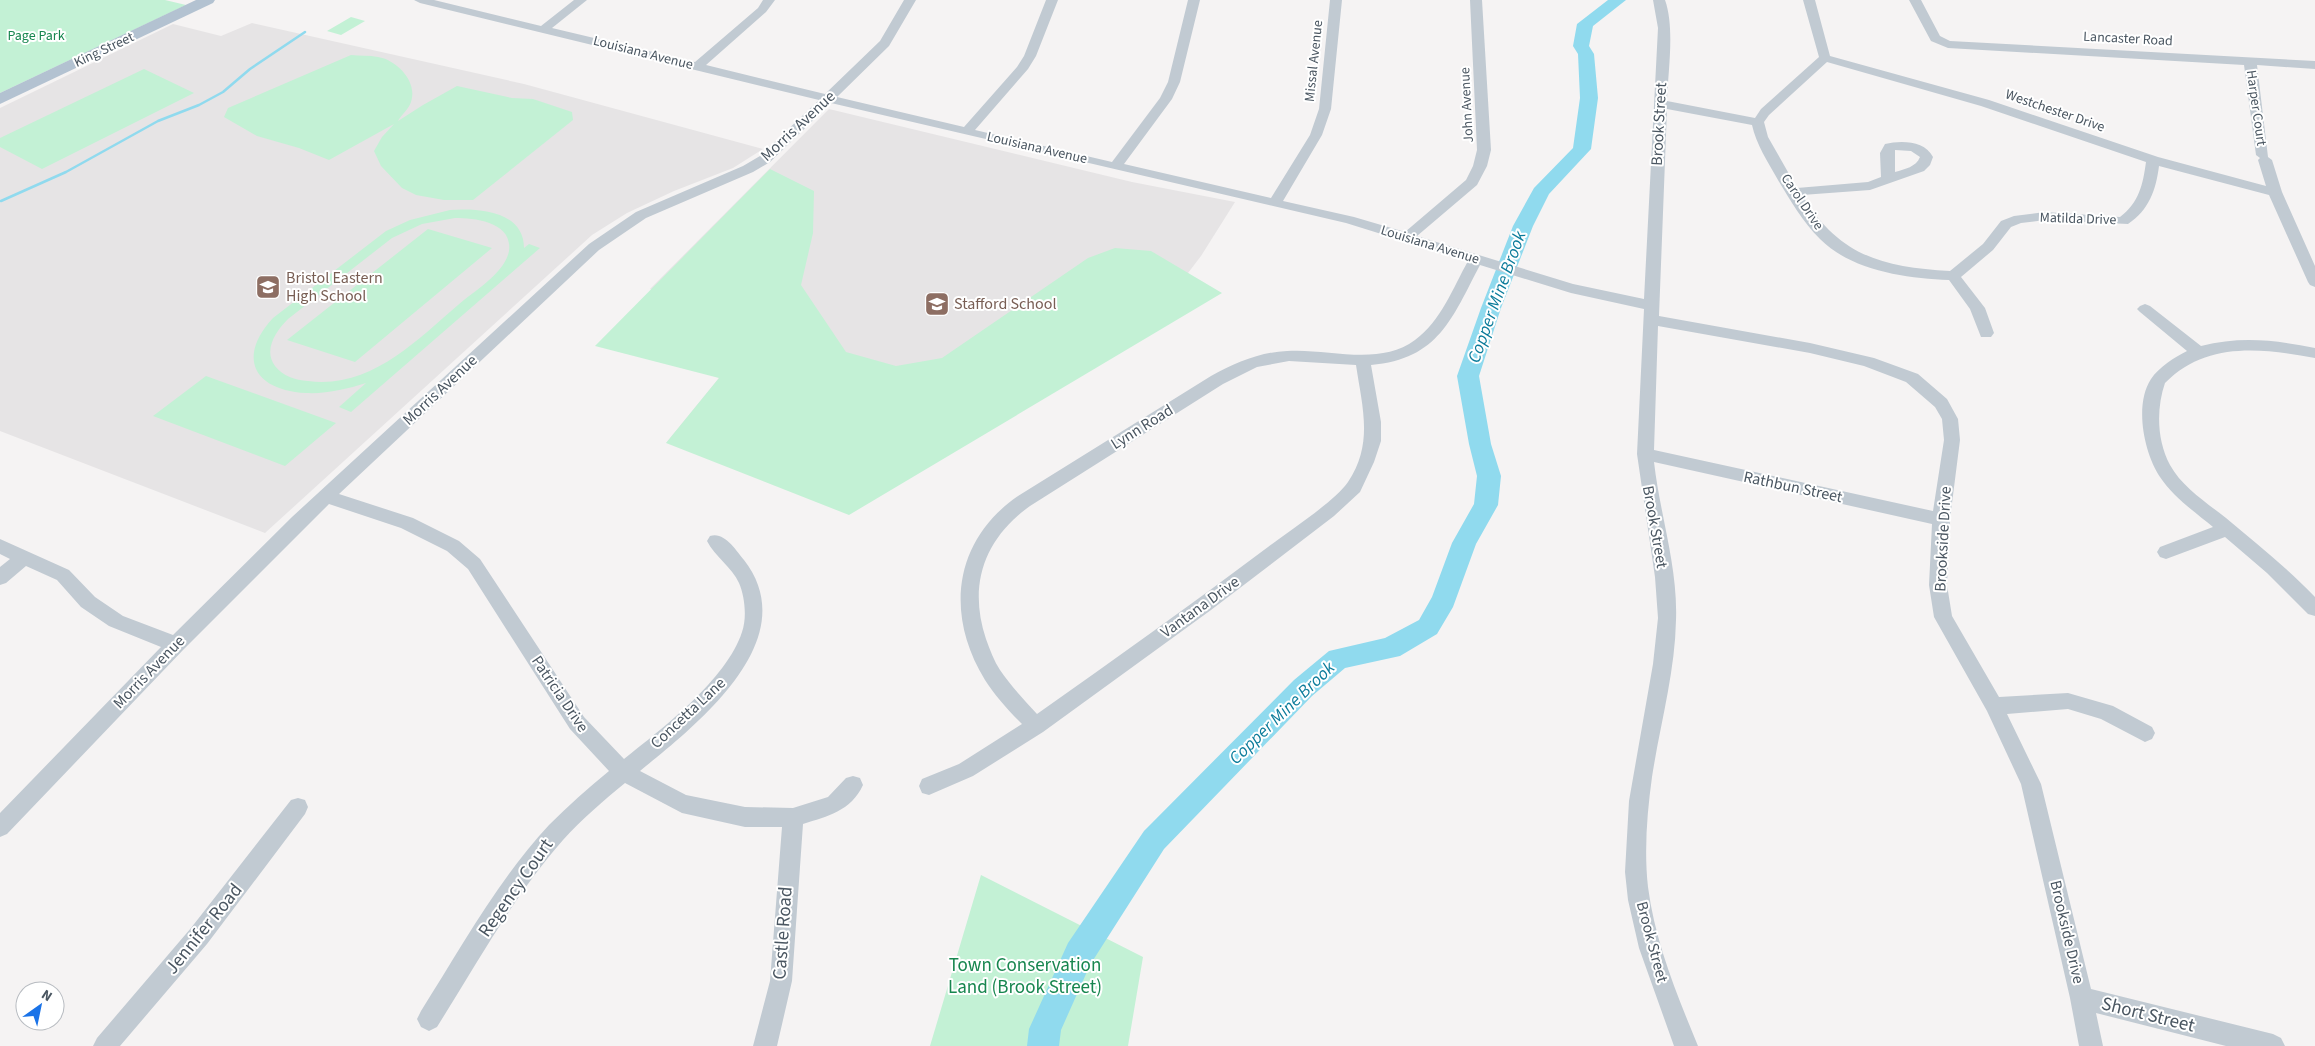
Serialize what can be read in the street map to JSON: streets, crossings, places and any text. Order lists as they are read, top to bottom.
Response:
{
  "streets": {
    "main road": ["King Street"],
    "street": [
      "Lancaster Road",
      "Louisiana Avenue",
      "Missal Avenue",
      "John Avenue",
      "Harper Court",
      "Westchester Drive",
      "Brook Street",
      "Morris Avenue",
      "Carol Drive",
      "Matilda Drive",
      "Lynn Road",
      "Rathbun Street",
      "Brookside Drive",
      "Vantana Drive",
      "Patricia Drive",
      "Concetta Lane",
      "Regency Court",
      "Jennifer Road",
      "Castle Road",
      "Short Street"
    ]
  },
  "crossings": [
    ["Lancaster Road", "Harper Court"],
    ["Louisiana Avenue", "Missal Avenue"],
    ["Louisiana Avenue", "John Avenue"],
    ["Louisiana Avenue", "Brook Street"],
    ["Louisiana Avenue", "Morris Avenue"],
    ["Louisiana Avenue", "Lynn Road"],
    ["Louisiana Avenue", "Brookside Drive"],
    ["Harper Court", "Westchester Drive"],
    ["Westchester Drive", "Matilda Drive"],
    ["Brook Street", "Rathbun Street"],
    ["Brook Street", "Brookside Drive"],
    ["Morris Avenue", "Patricia Drive"],
    ["Carol Drive", "Matilda Drive"],
    ["Lynn Road", "Vantana Drive"],
    ["Rathbun Street", "Brookside Drive"],
    ["Brookside Drive", "Short Street"],
    ["Patricia Drive", "Concetta Lane"],
    ["Patricia Drive", "Regency Court"],
    ["Patricia Drive", "Castle Road"],
    ["Concetta Lane", "Regency Court"]
  ],
  "water": ["Copper Mine Brook"],
  "parks": ["Page Park", "Town Conservation Land (Brook Street)"],
  "places": {
    "school or university": ["Bristol Eastern High School", "Stafford School"]
  },
  "north": "top right"
}
